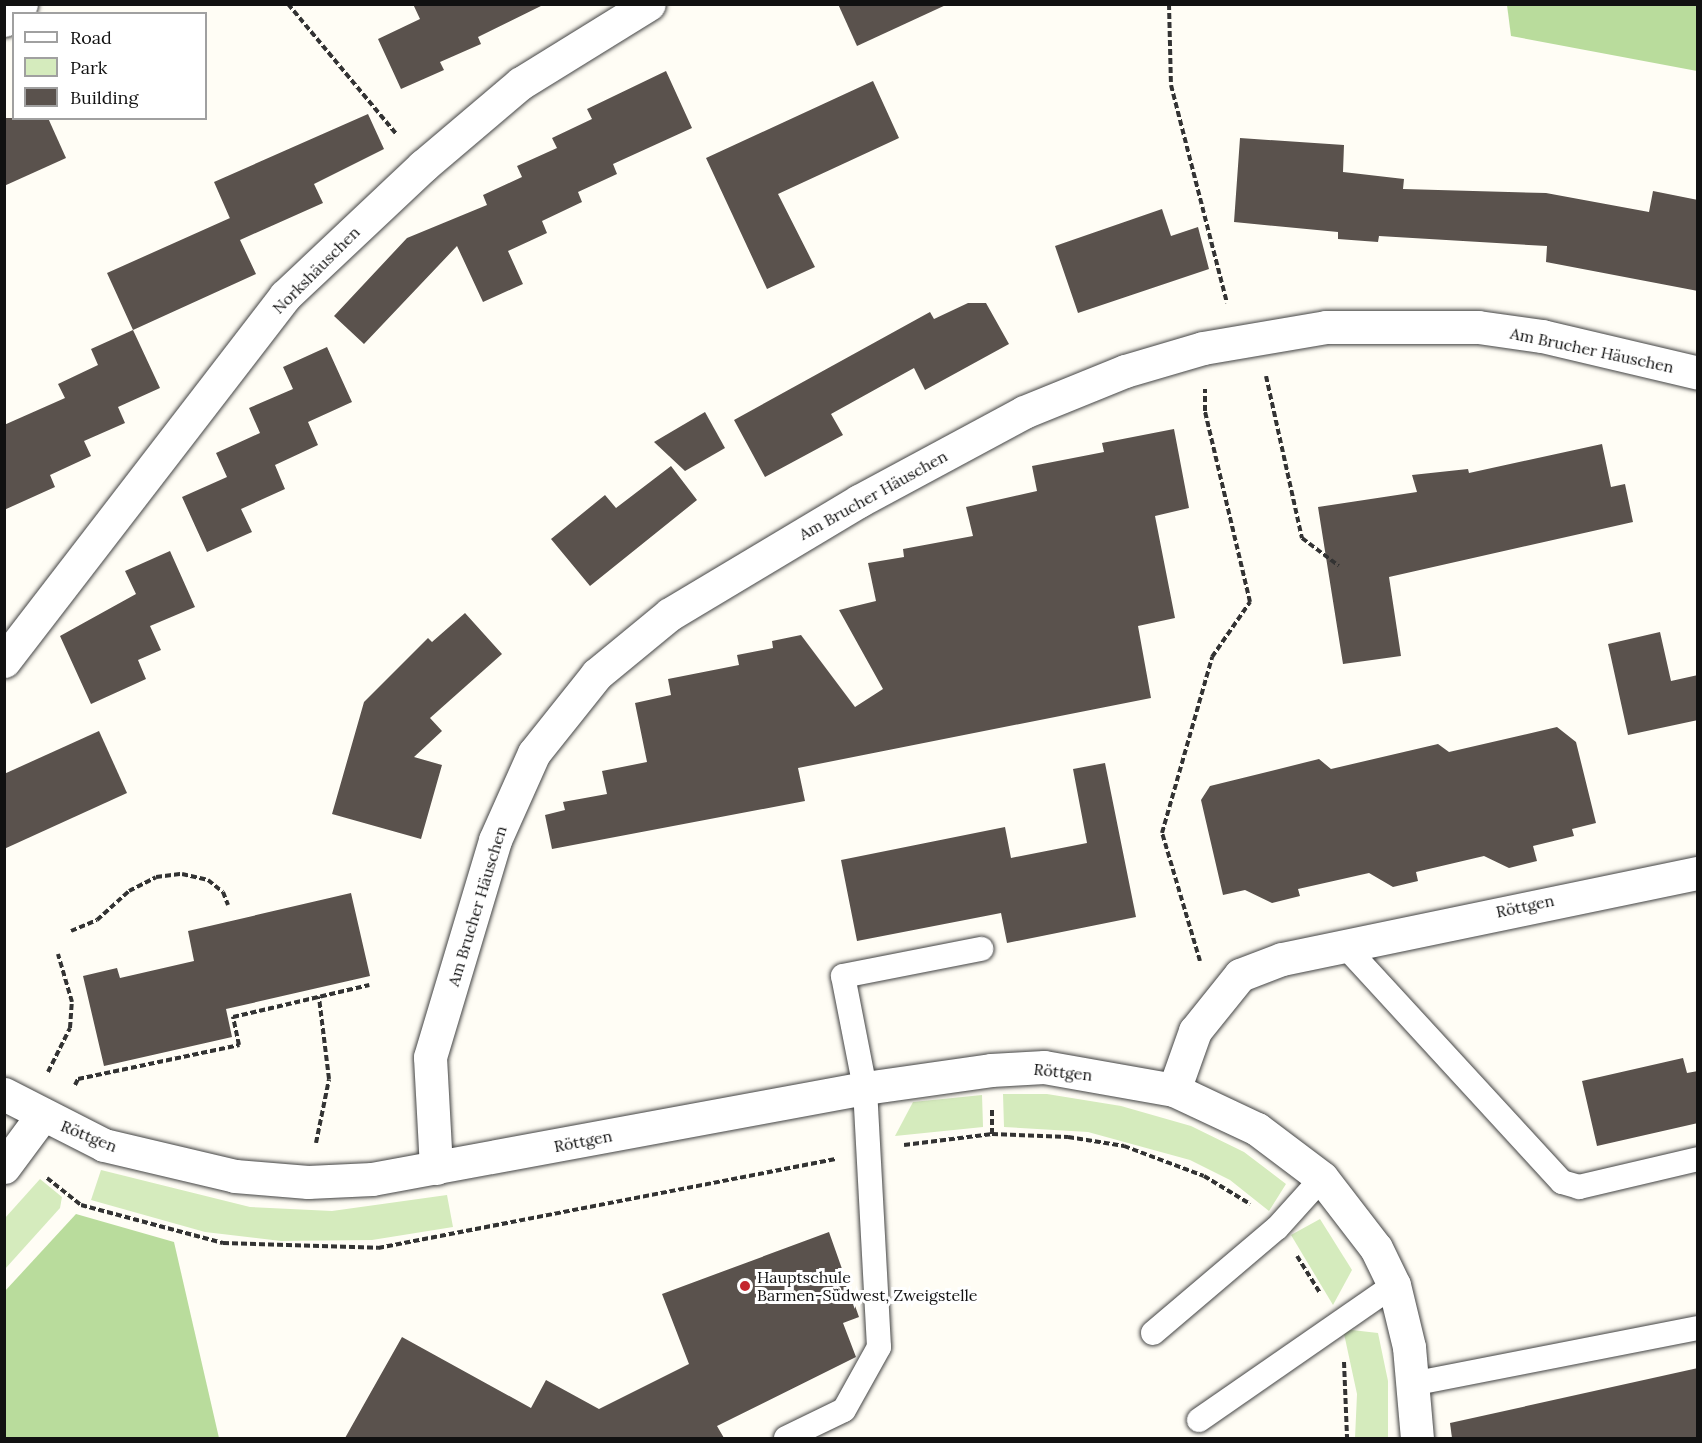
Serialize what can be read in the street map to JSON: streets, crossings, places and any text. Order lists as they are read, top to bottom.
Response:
{
  "streets": {
    "street": ["Norkshäuschen", "Am Brucher Häuschen", "Röttgen"]
  },
  "crossings": [
    ["Am Brucher Häuschen", "Röttgen"]
  ],
  "places": ["Hauptschule Barmen-Südwest, Zweigstelle"],
  "legend": ["Road", "Park", "Building"]
}
